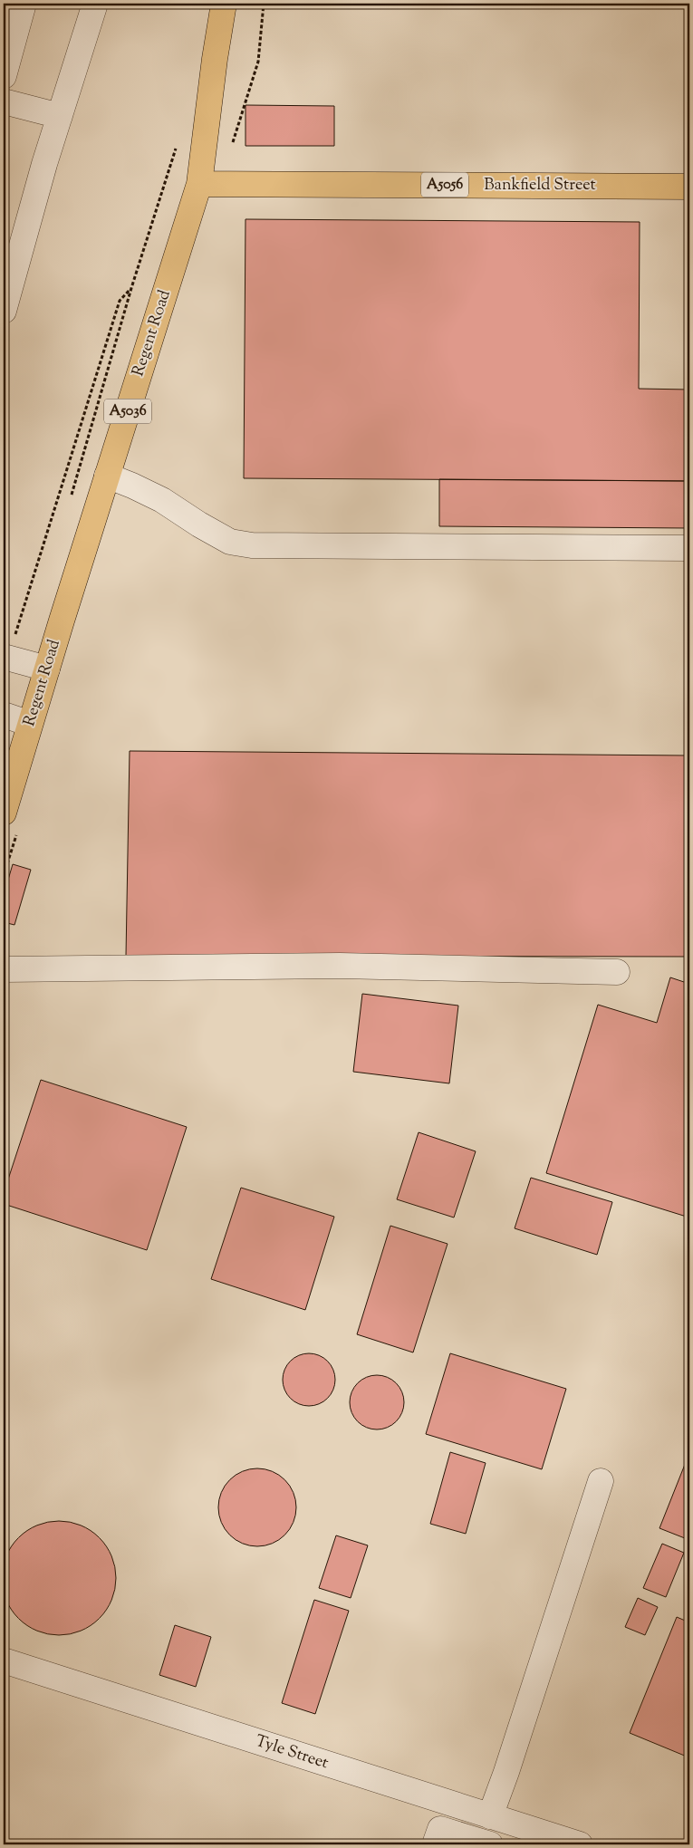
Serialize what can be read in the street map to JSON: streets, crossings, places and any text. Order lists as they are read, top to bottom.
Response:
{
  "streets": {
    "main road": [
      "A5056",
      "Bankfield Street",
      "Regent Road",
      "A5036"
    ],
    "street": ["Tyle Street"]
  },
  "crossings": [
    ["Bankfield Street", "Regent Road"]
  ]
}
